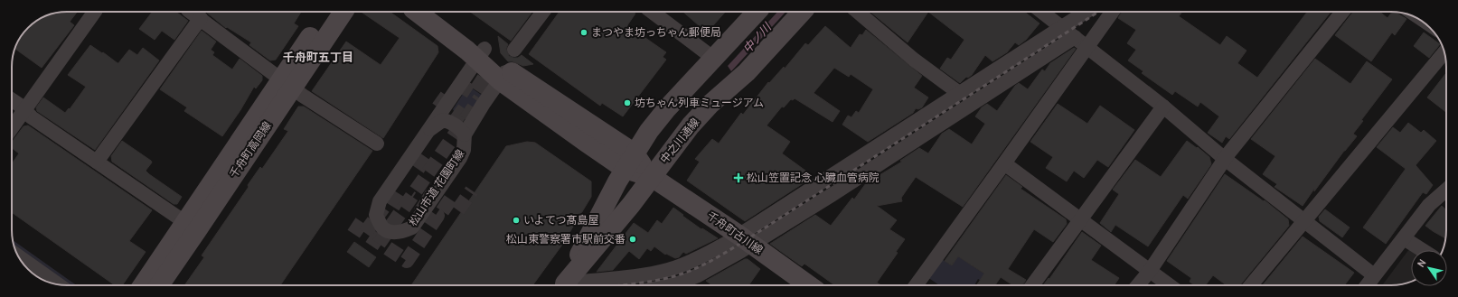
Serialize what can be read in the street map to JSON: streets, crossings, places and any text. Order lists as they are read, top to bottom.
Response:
{
  "streets": {
    "street": [
      "中之川通線",
      "千舟町高岡線",
      "松山市道 花園町線",
      "千舟町古川線"
    ]
  },
  "crossings": [
    ["中之川通線", "千舟町古川線"],
    ["松山市道 花園町線", "千舟町古川線"]
  ],
  "districts": ["千舟町五丁目"],
  "water": ["中ノ川"],
  "places": {
    "other": [
      "まつやま坊っちゃん郵便局",
      "坊ちゃん列車ミュージアム",
      "いよてつ髙島屋",
      "松山東警察署市駅前交番"
    ],
    "health": ["松山笠置記念 心臓血管病院"]
  },
  "north": "top left"
}
